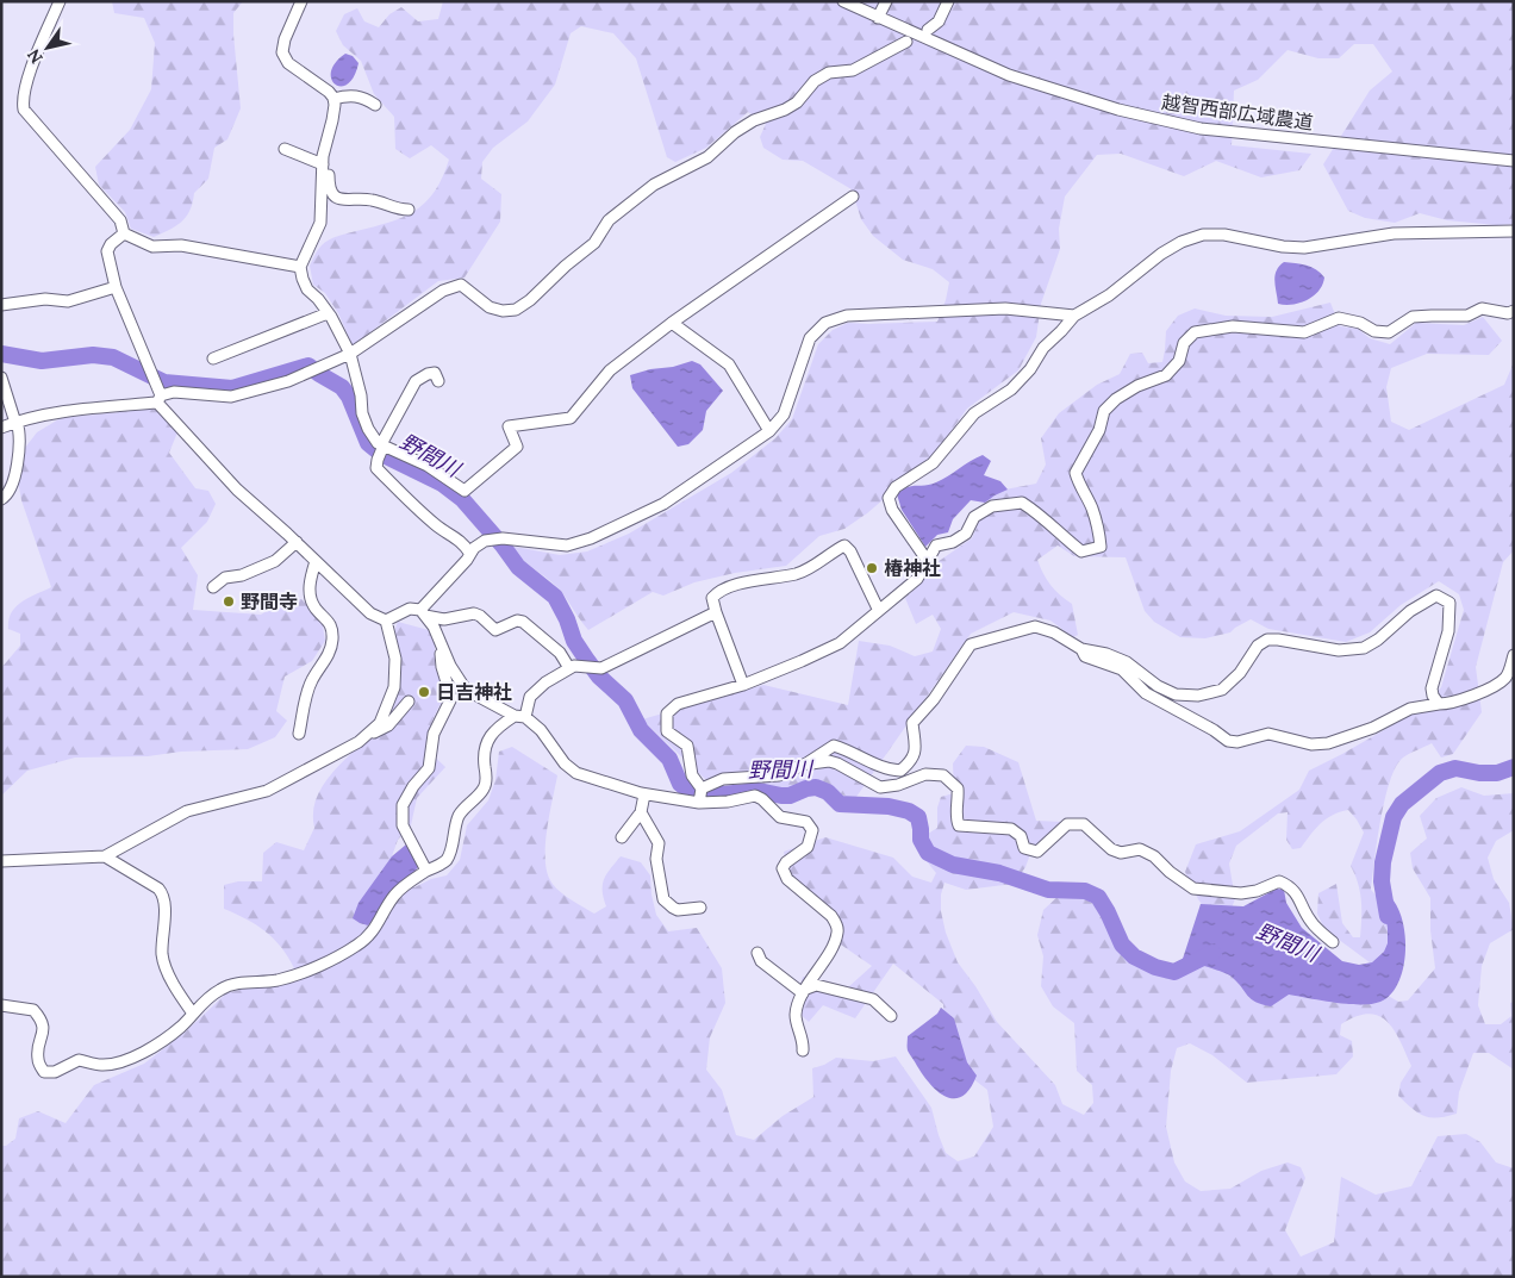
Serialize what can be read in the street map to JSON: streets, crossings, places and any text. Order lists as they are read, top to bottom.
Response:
{
  "streets": {
    "street": ["越智西部広域農道"]
  },
  "water": ["野間川"],
  "places": ["椿神社", "野間寺", "日吉神社"],
  "north": "bottom left"
}
